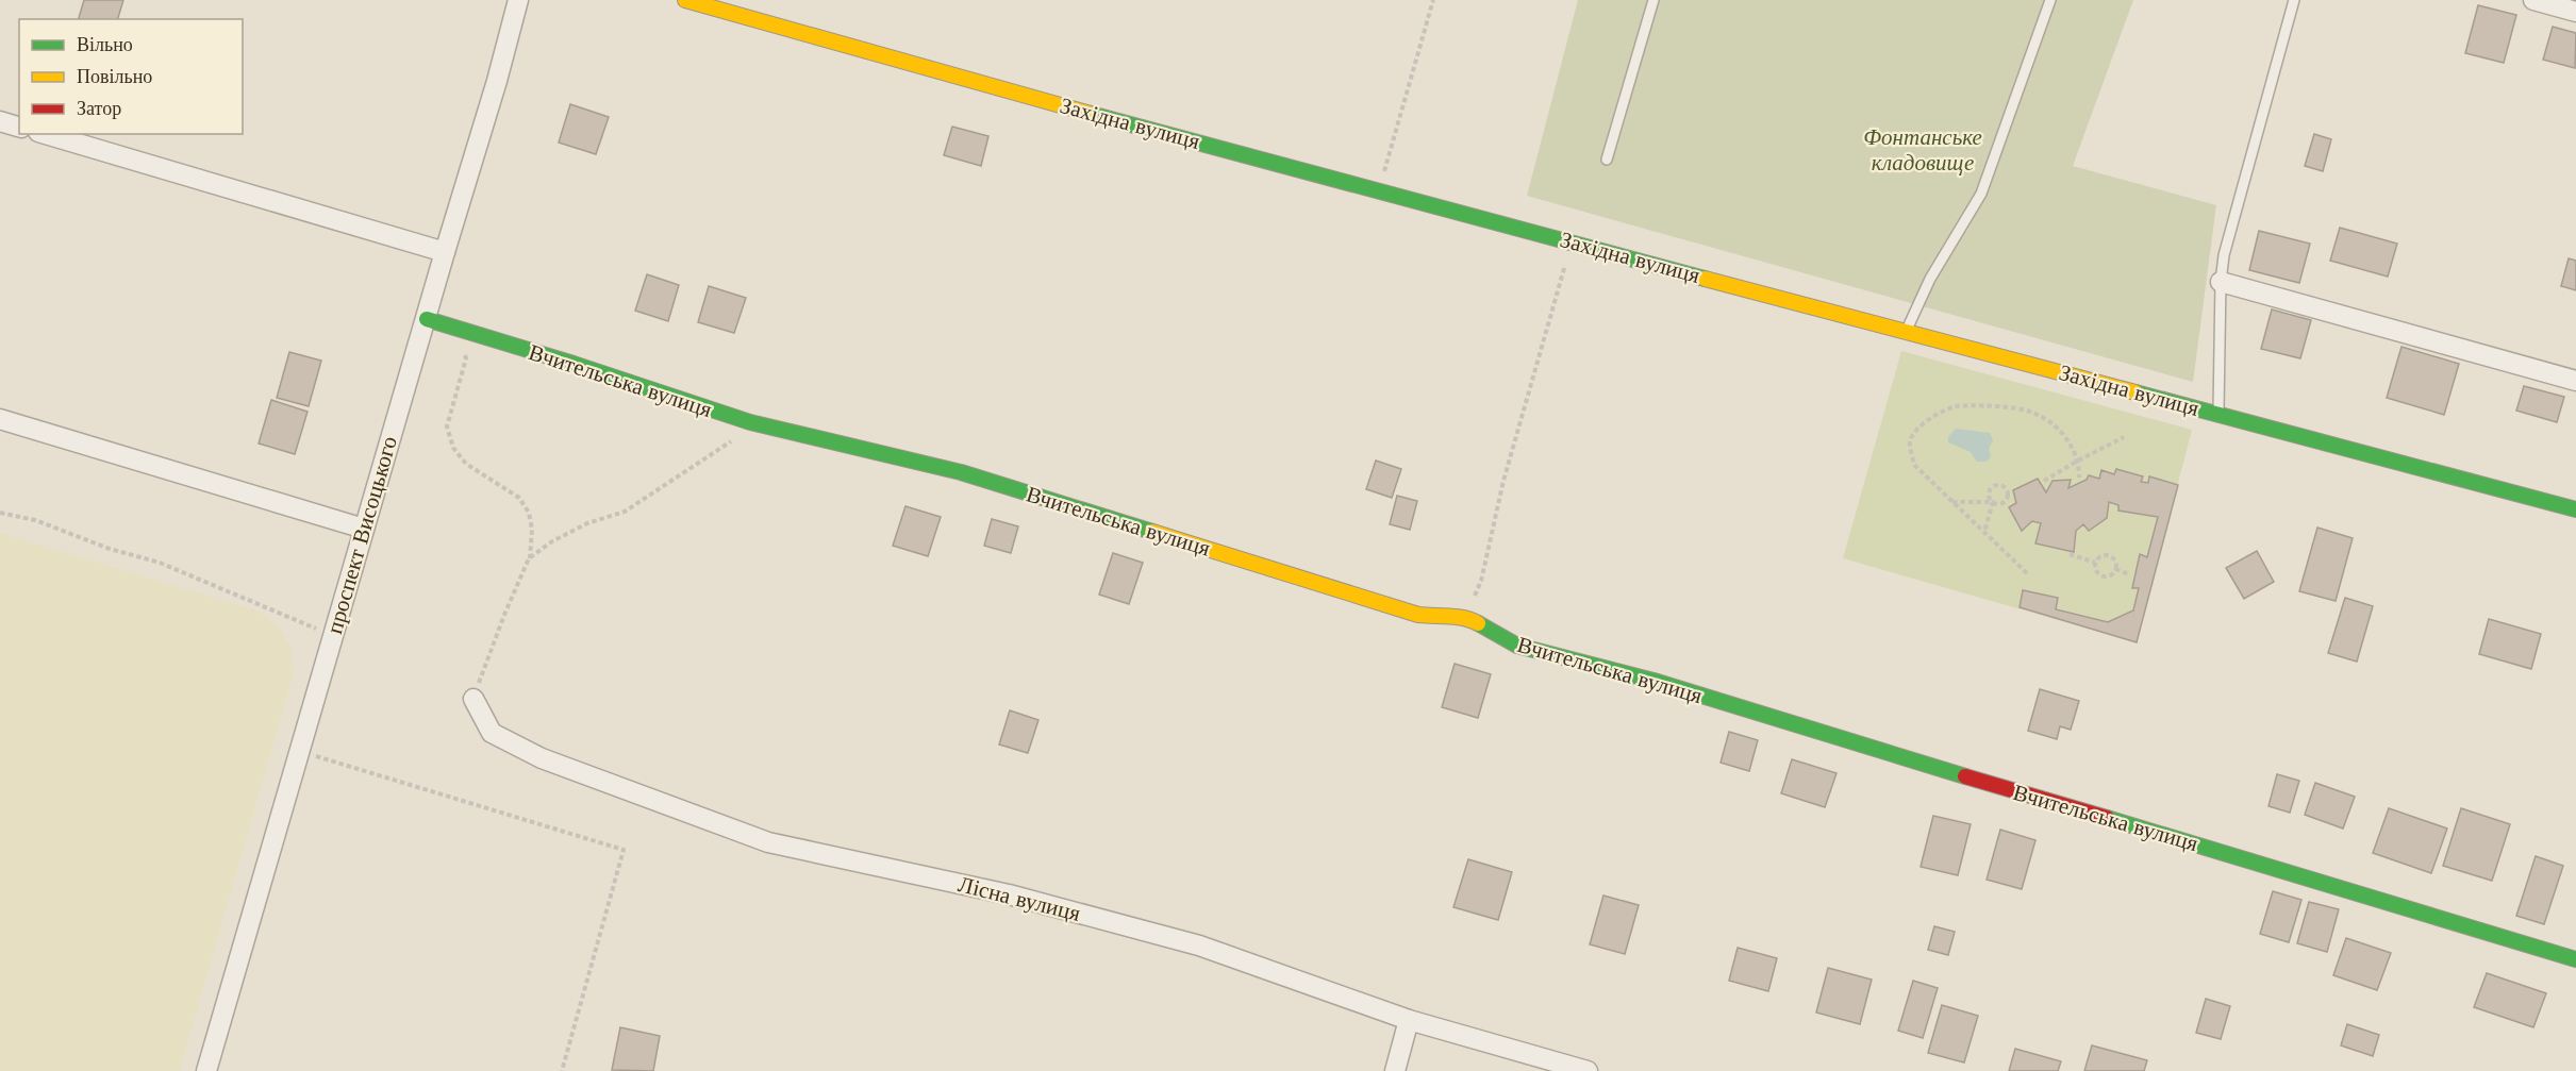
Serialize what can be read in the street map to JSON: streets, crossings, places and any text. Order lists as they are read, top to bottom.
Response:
{
  "streets": {
    "street": [
      "Західна вулиця",
      "Вчительська вулиця",
      "проспект Висоцького",
      "Лісна вулиця"
    ]
  },
  "crossings": [
    ["Вчительська вулиця", "проспект Висоцького"]
  ],
  "parks": ["Фонтанське кладовище"],
  "legend": ["Вільно", "Повільно", "Затор"]
}
